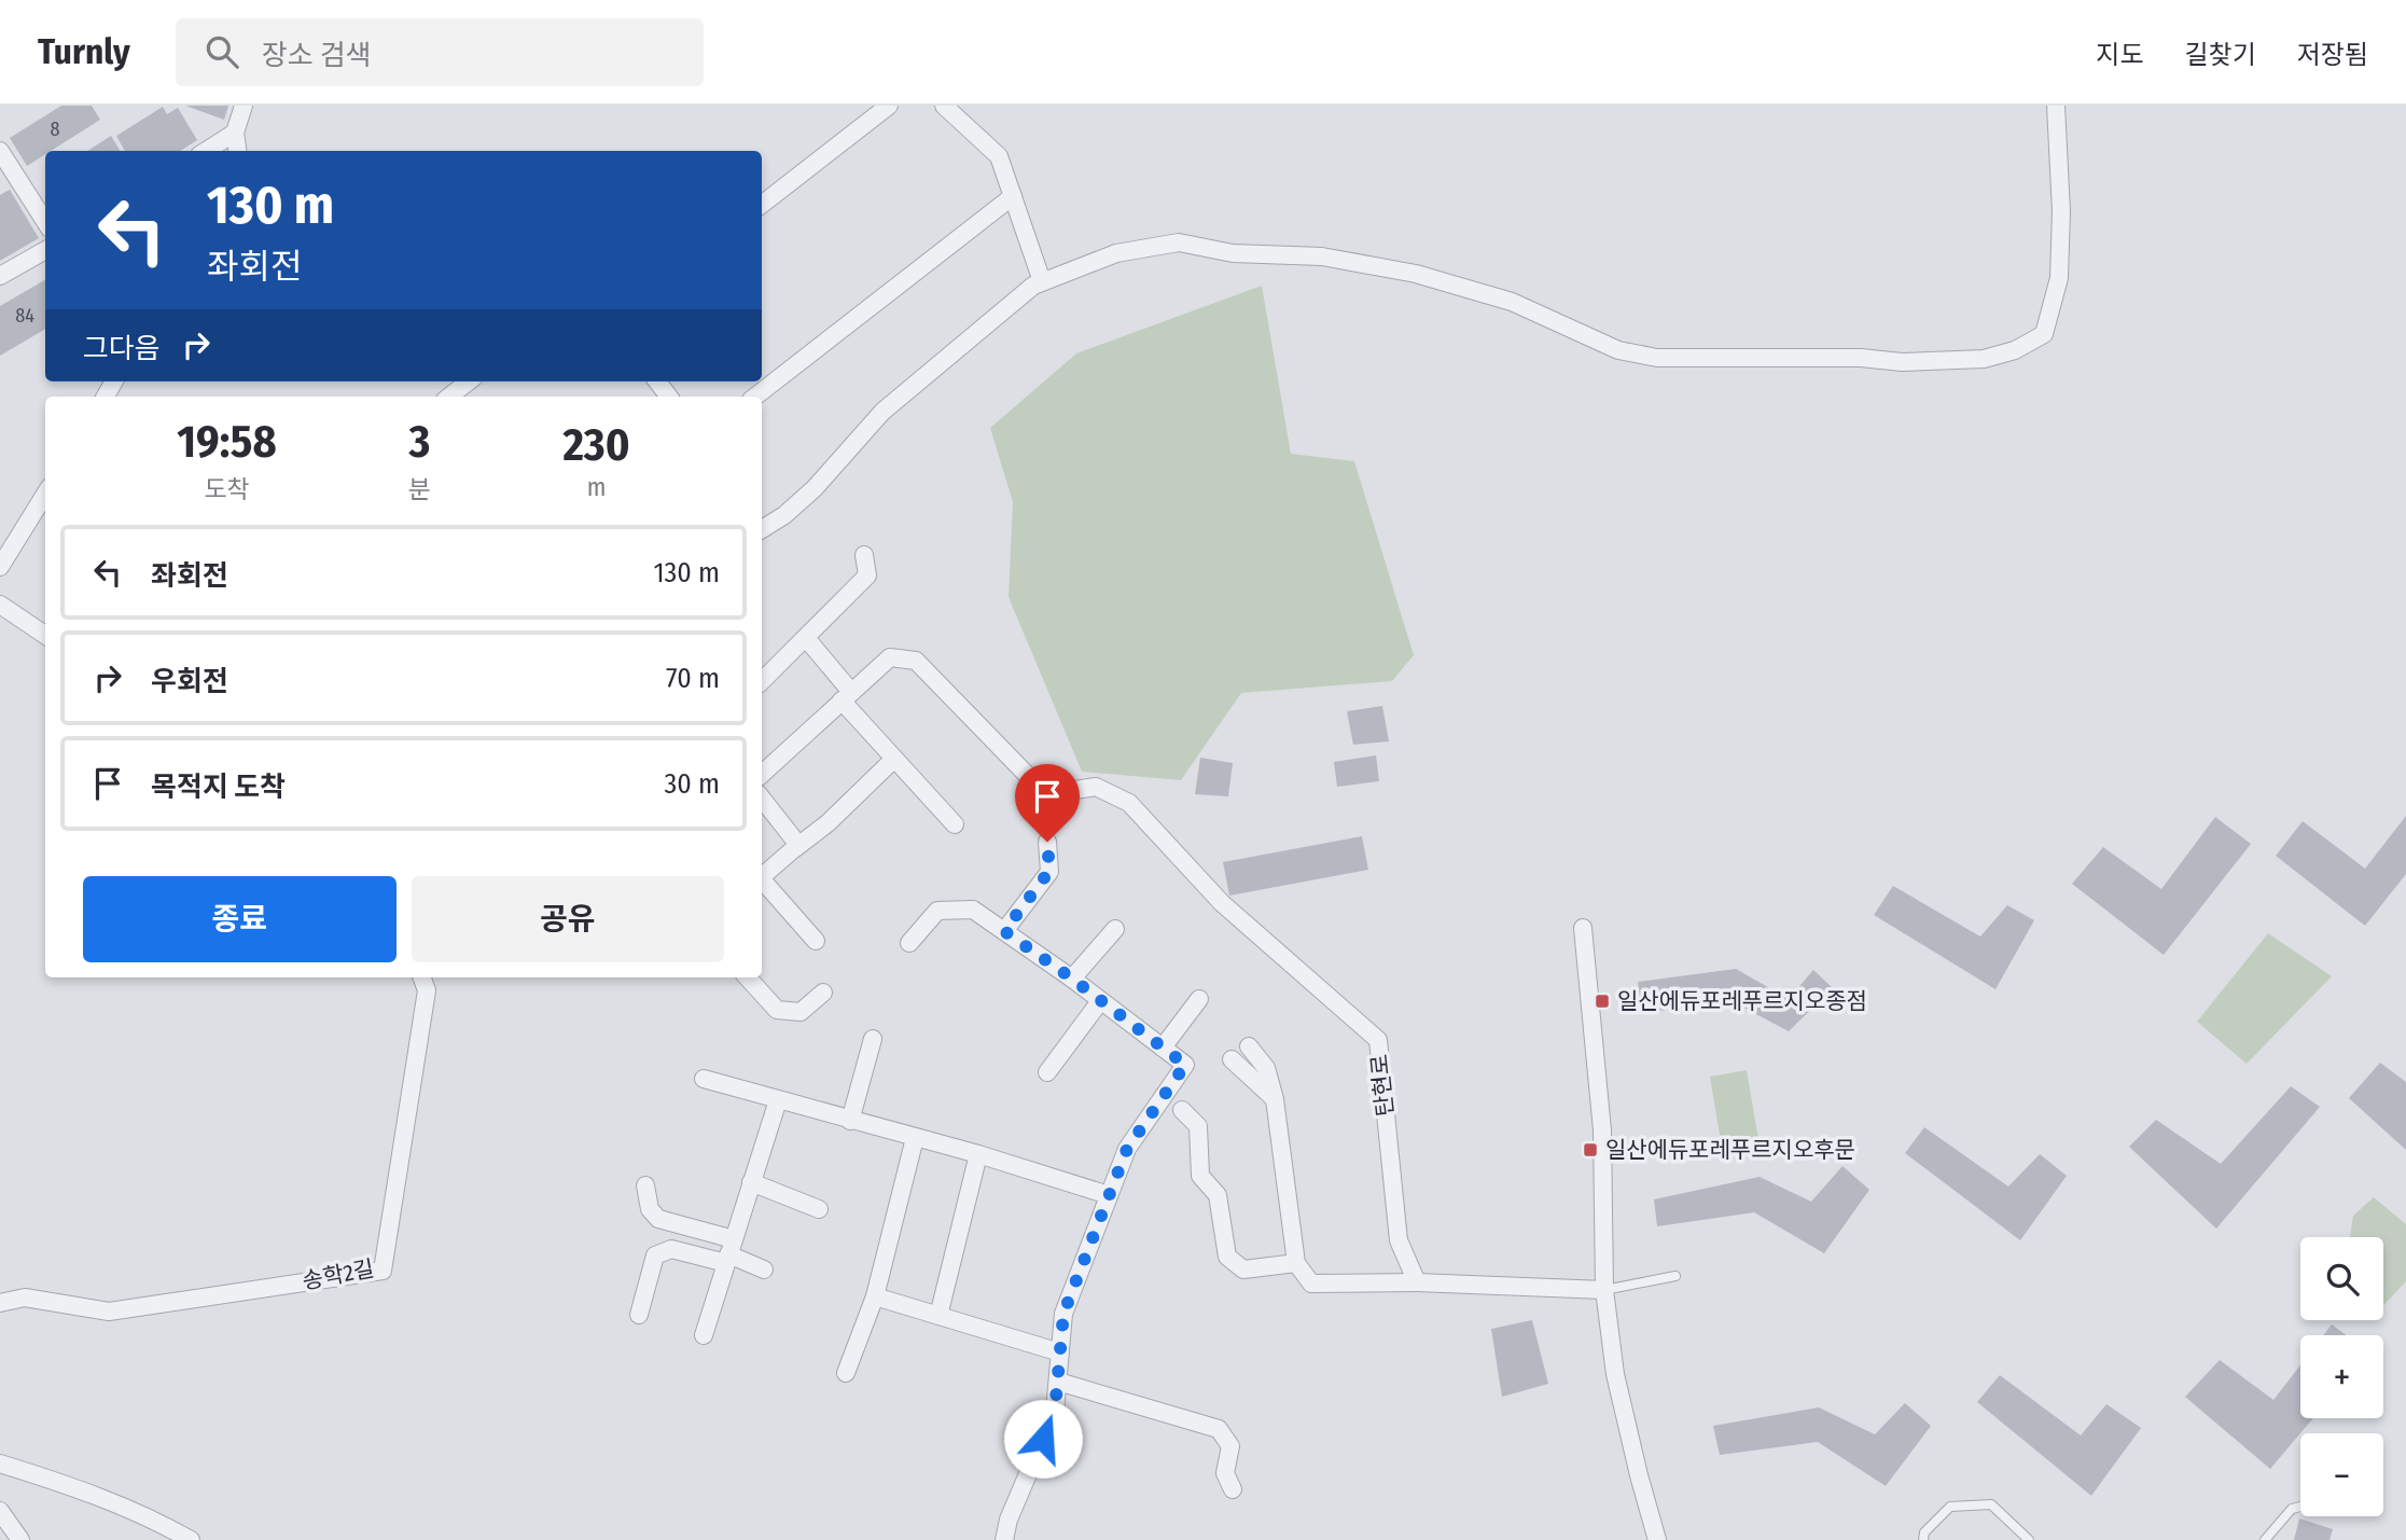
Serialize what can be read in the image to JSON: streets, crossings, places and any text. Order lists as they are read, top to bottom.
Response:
{
  "streets": {
    "street": ["탄현로", "송학2길"]
  },
  "places": {
    "transit": ["일산에듀포레푸르지오종점", "일산에듀포레푸르지오후문"]
  },
  "house_numbers": ["8", "84"],
  "page": {
    "header": "Turnly",
    "search": "장소 검색",
    "nav": ["지도", "길찾기", "저장됨"],
    "turn": ["130 m", "좌회전"],
    "then": "그다음",
    "eta": [
      "19:58",
      "도착",
      "3",
      "분",
      "230",
      "m"
    ],
    "list": [
      {
        "name": "좌회전",
        "value": "130 m"
      },
      {
        "name": "우회전",
        "value": "70 m"
      },
      {
        "name": "목적지 도착",
        "value": "30 m"
      }
    ],
    "buttons": ["종료", "공유"],
    "map_buttons": ["+", "−"]
  }
}
